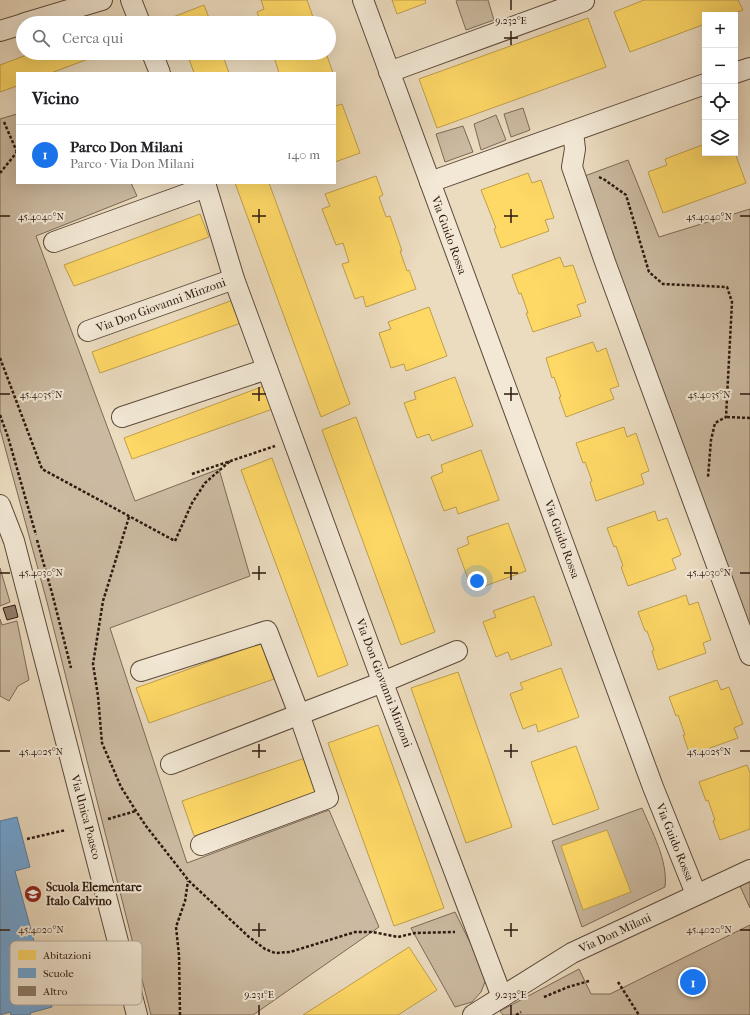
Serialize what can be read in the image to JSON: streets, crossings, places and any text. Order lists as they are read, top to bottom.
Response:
{
  "streets": {
    "street": [
      "Via Guido Rossa",
      "Via Don Giovanni Minzoni",
      "Via Unica Poasco",
      "Via Don Milani"
    ]
  },
  "crossings": [
    ["Via Guido Rossa", "Via Don Milani"],
    ["Via Don Giovanni Minzoni", "Via Don Milani"]
  ],
  "places": {
    "school or university": ["Scuola Elementare Italo Calvino"]
  },
  "legend": ["Abitazioni", "Scuole", "Altro"],
  "page": {
    "map_buttons": ["+", "−"],
    "search": "Cerca qui",
    "heading": "Vicino",
    "list": [
      {
        "mark": "1",
        "name": "Parco Don Milani",
        "note": "Parco · Via Don Milani",
        "value": "140 m"
      }
    ],
    "pins": "1"
  },
  "coordinates": [
    "9.232°E",
    "45.4040°N",
    "45.4035°N",
    "45.4030°N",
    "45.4025°N",
    "45.4020°N",
    "9.231°E"
  ]
}
